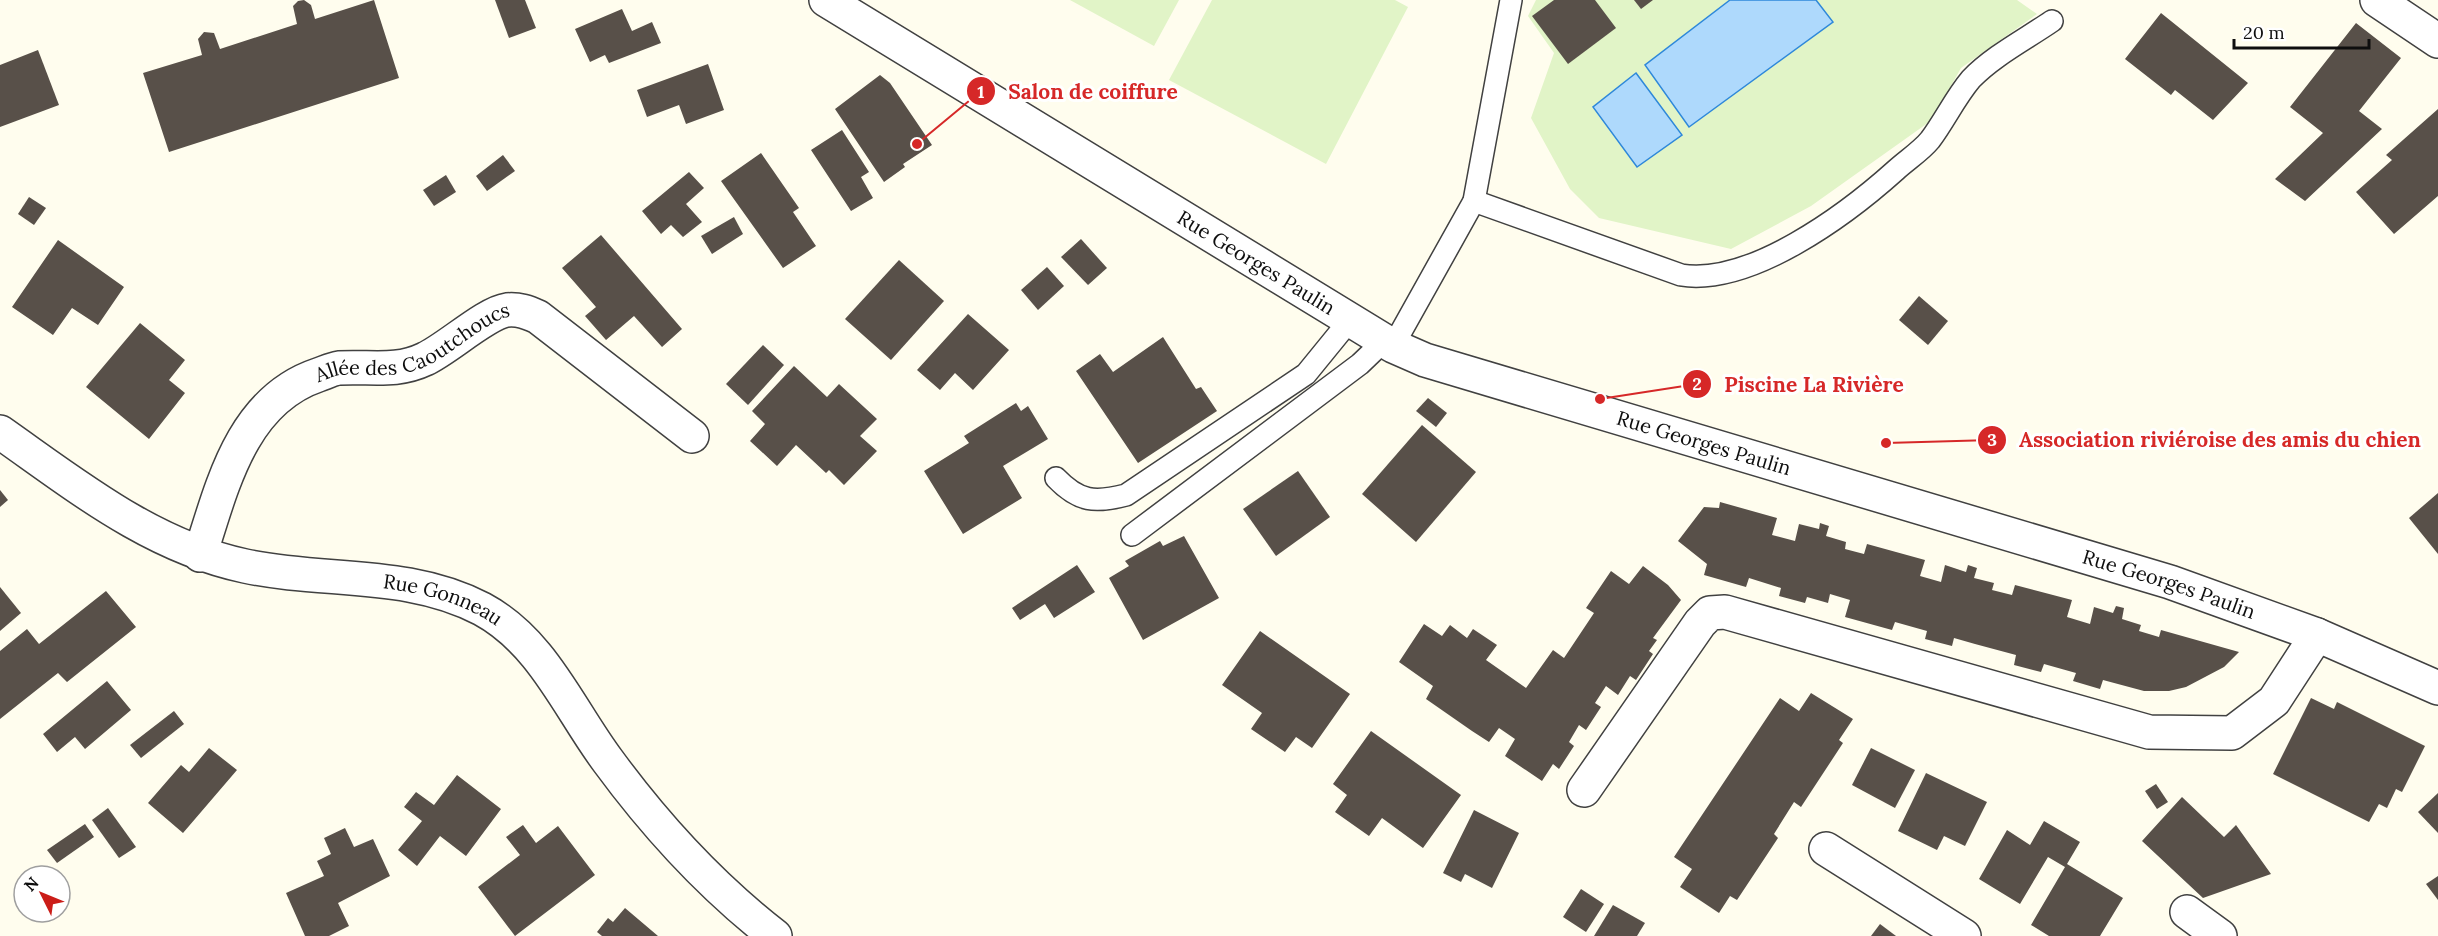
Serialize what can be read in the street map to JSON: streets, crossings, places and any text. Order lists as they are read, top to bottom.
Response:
{
  "streets": {
    "street": ["Rue Georges Paulin", "Allée des Caoutchoucs", "Rue Gonneau"]
  },
  "crossings": [
    ["Allée des Caoutchoucs", "Rue Gonneau"]
  ],
  "places": ["Salon de coiffure", "Piscine La Rivière", "Association riviéroise des amis du chien"],
  "scale_bar": "20 m",
  "north": "top left"
}
